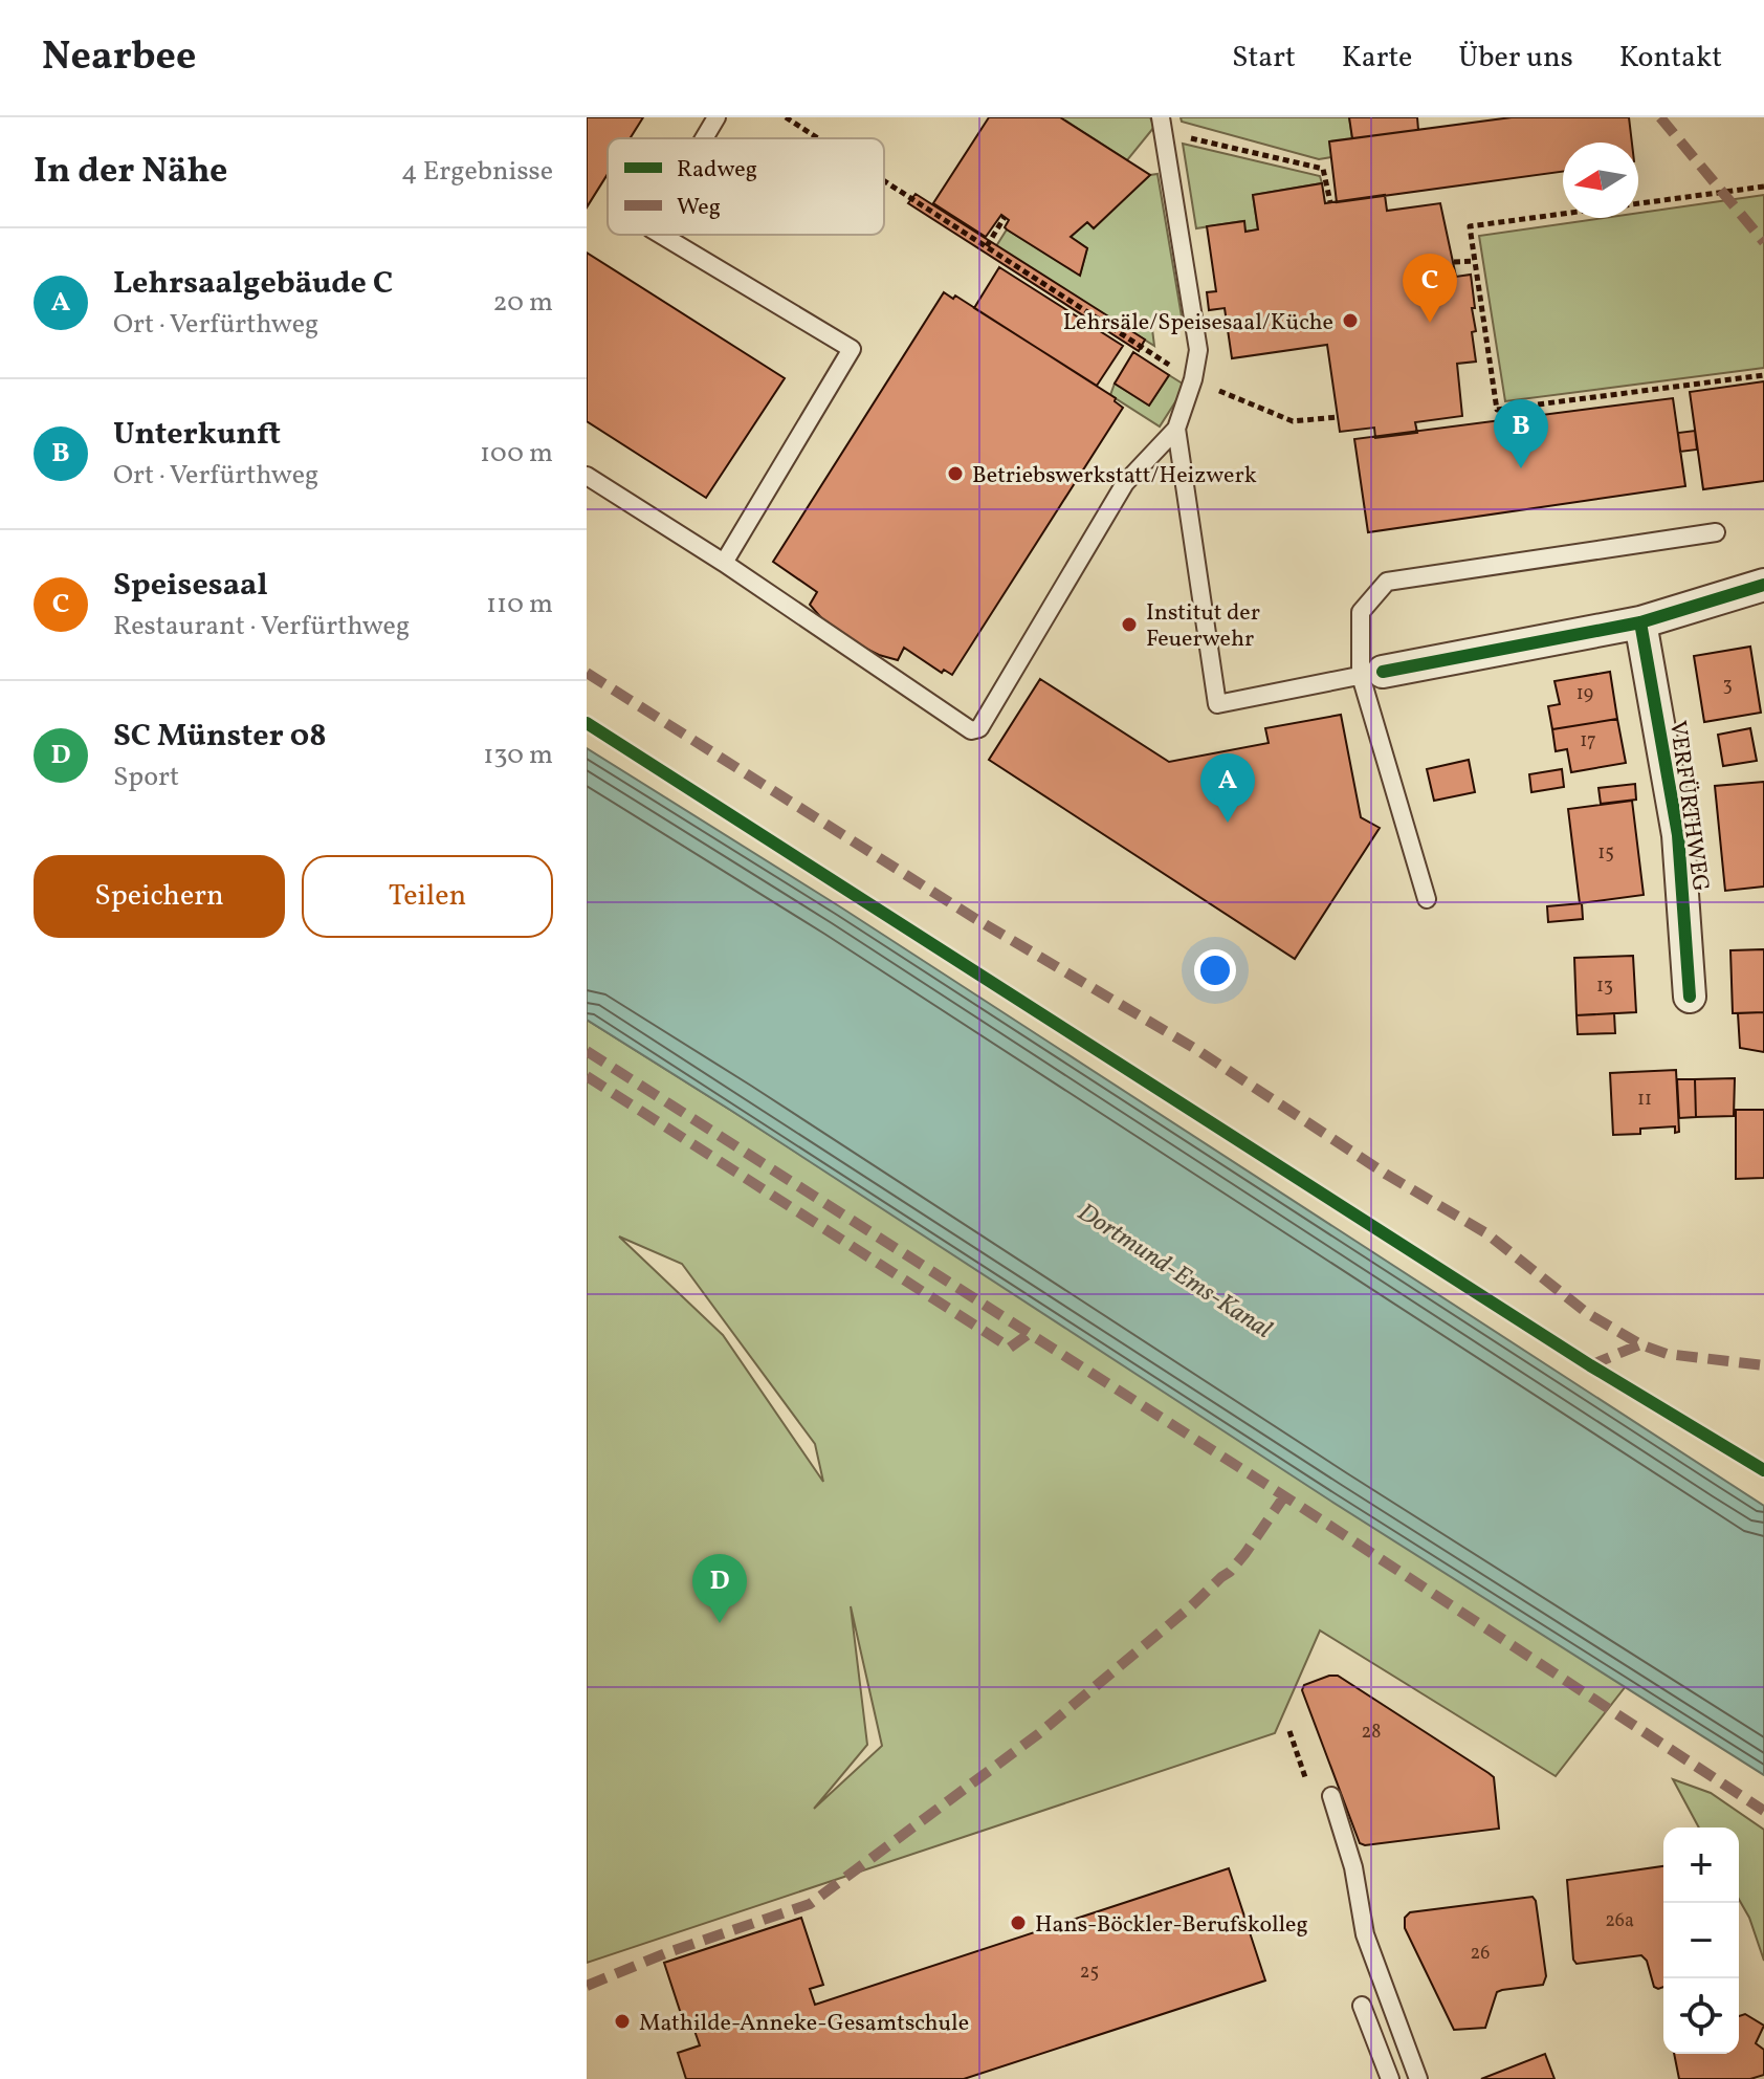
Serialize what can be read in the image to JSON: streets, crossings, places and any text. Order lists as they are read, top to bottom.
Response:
{
  "streets": {
    "street": ["VERFÜRTHWEG"]
  },
  "water": ["Dortmund-Ems-Kanal"],
  "places": [
    "Lehrsäle/Speisesaal/Küche",
    "Betriebswerkstatt/Heizwerk",
    "Institut der Feuerwehr",
    "Hans-Böckler-Berufskolleg",
    "Mathilde-Anneke-Gesamtschule"
  ],
  "house_numbers": [
    "3",
    "19",
    "17",
    "15",
    "13",
    "11",
    "28",
    "26a",
    "26",
    "25"
  ],
  "legend": ["Radweg", "Weg"],
  "north": "left",
  "page": {
    "header": "Nearbee",
    "nav": [
      "Start",
      "Karte",
      "Über uns",
      "Kontakt"
    ],
    "heading": ["In der Nähe", "4 Ergebnisse"],
    "list": [
      {
        "mark": "A",
        "name": "Lehrsaalgebäude C",
        "note": "Ort · Verfürthweg",
        "value": "20 m"
      },
      {
        "mark": "B",
        "name": "Unterkunft",
        "note": "Ort · Verfürthweg",
        "value": "100 m"
      },
      {
        "mark": "C",
        "name": "Speisesaal",
        "note": "Restaurant · Verfürthweg",
        "value": "110 m"
      },
      {
        "mark": "D",
        "name": "SC Münster 08",
        "note": "Sport",
        "value": "130 m"
      }
    ],
    "pins": [
      "C",
      "B",
      "A",
      "D"
    ],
    "buttons": ["Speichern", "Teilen"],
    "map_buttons": ["+", "−"]
  }
}
